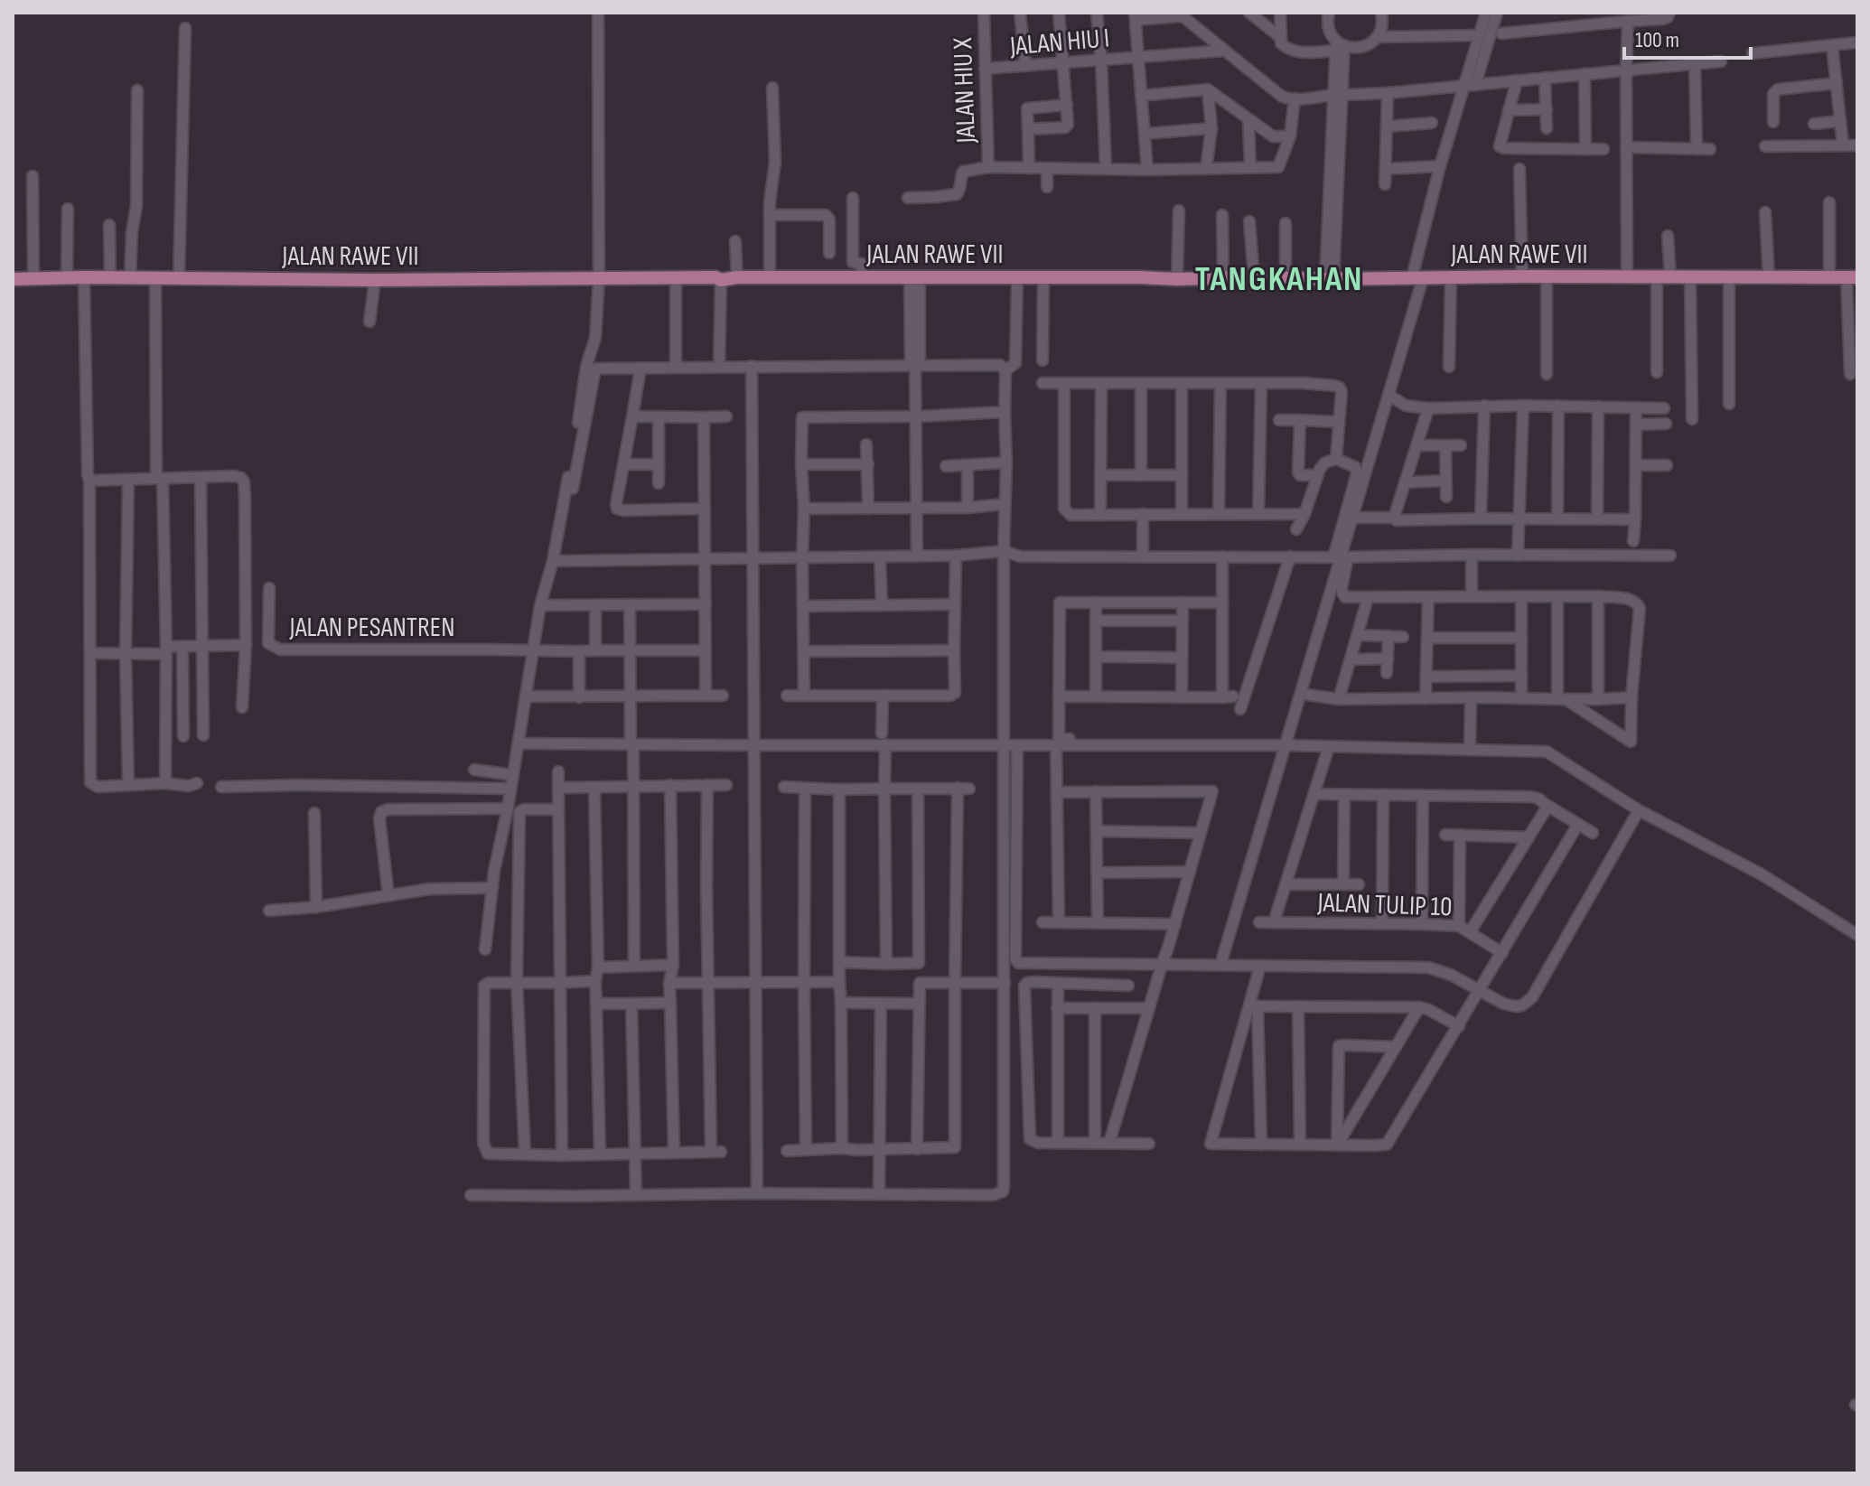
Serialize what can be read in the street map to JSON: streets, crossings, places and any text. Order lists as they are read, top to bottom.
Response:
{
  "streets": {
    "main road": ["JALAN RAWE VII"],
    "street": [
      "JALAN HIU I",
      "JALAN HIU X",
      "JALAN PESANTREN",
      "JALAN TULIP 10"
    ]
  },
  "crossings": [
    ["JALAN HIU I", "JALAN HIU X"]
  ],
  "districts": ["TANGKAHAN"],
  "scale_bar": "100 m"
}
